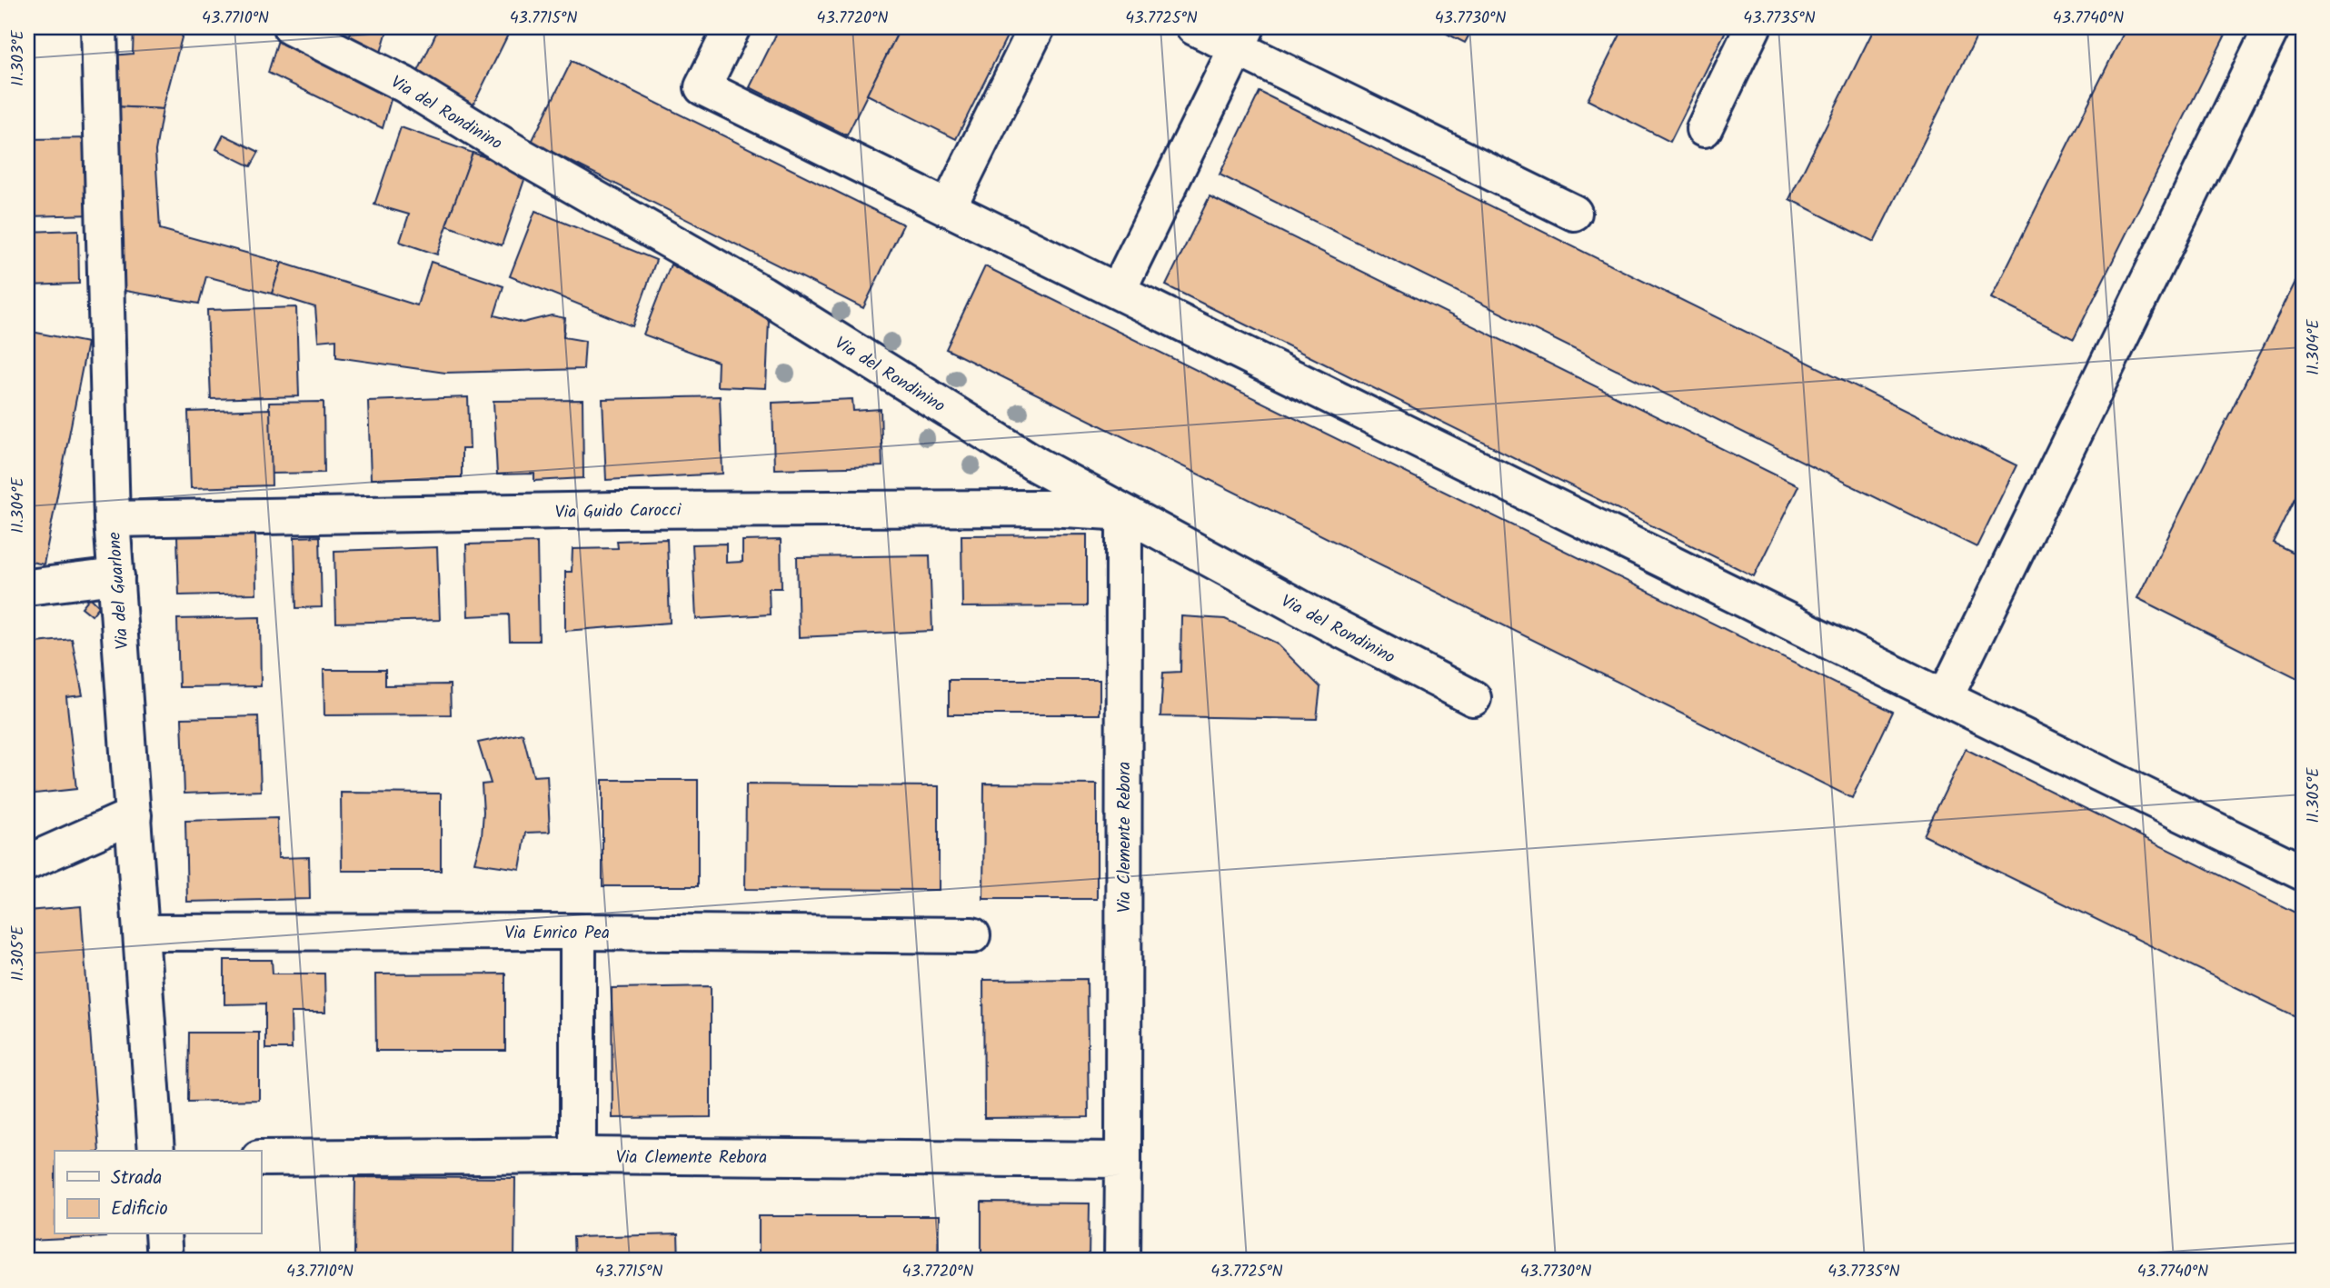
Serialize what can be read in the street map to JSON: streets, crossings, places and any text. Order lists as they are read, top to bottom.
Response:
{
  "streets": {
    "street": [
      "Via del Rondinino",
      "Via Guido Carocci",
      "Via del Guarlone",
      "Via Clemente Rebora",
      "Via Enrico Pea"
    ]
  },
  "crossings": [
    ["Via del Rondinino", "Via Guido Carocci"],
    ["Via del Rondinino", "Via Clemente Rebora"],
    ["Via Guido Carocci", "Via del Guarlone"],
    ["Via Guido Carocci", "Via Clemente Rebora"],
    ["Via del Guarlone", "Via Enrico Pea"]
  ],
  "legend": ["Strada", "Edificio"],
  "coordinates": [
    "43.7710°N",
    "43.7715°N",
    "43.7720°N",
    "43.7725°N",
    "43.7730°N",
    "43.7735°N",
    "43.7740°N",
    "11.303°E",
    "11.304°E",
    "11.305°E"
  ]
}
